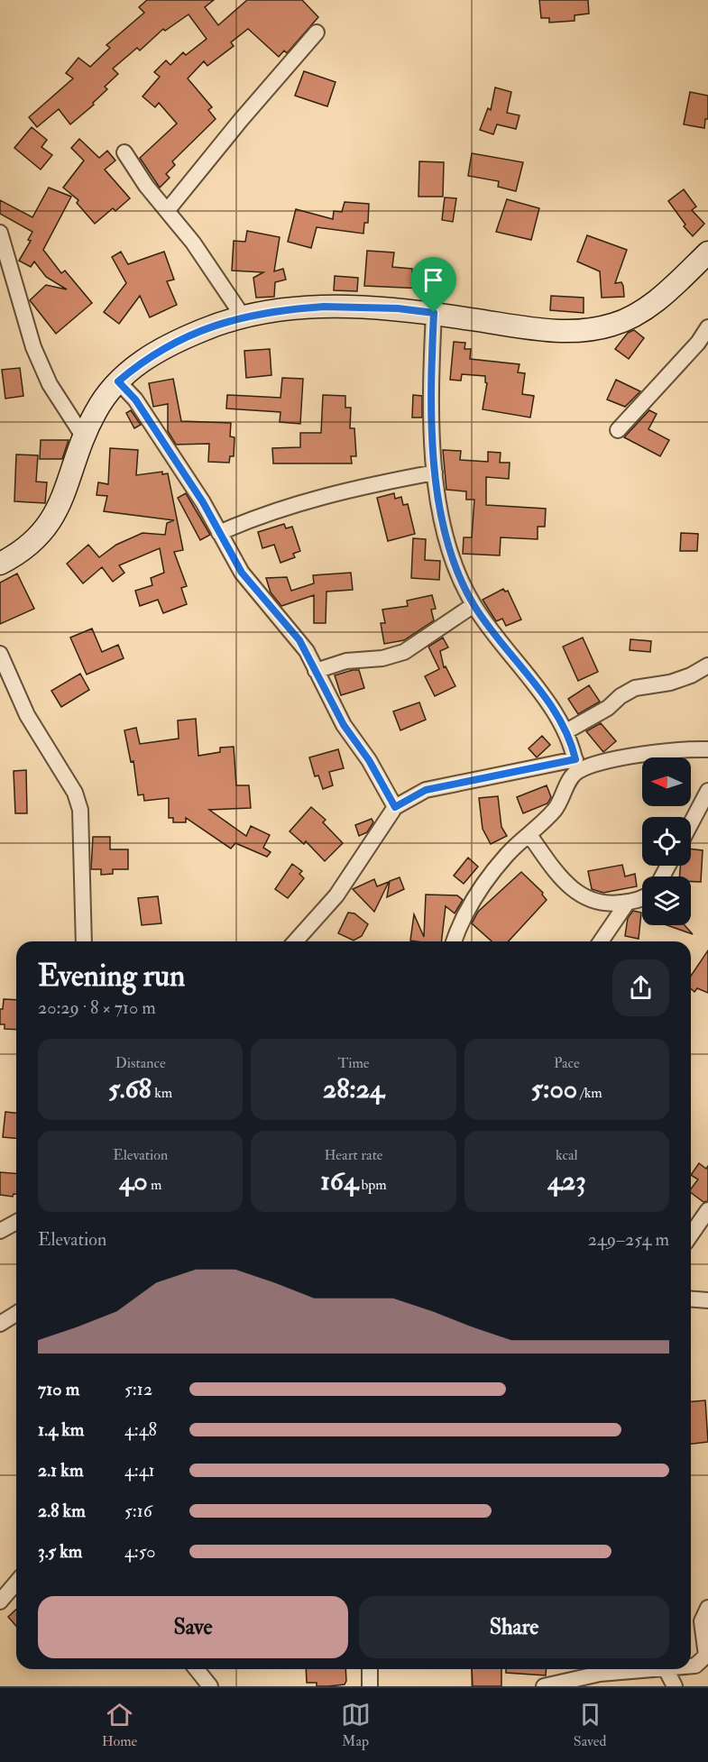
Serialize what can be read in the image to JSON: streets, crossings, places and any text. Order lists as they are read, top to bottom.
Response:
{
  "north": "left",
  "page": {
    "heading": ["Evening run", "20:29 · 8 × 710 m"],
    "stats": [
      ["Distance", "5.68 km"],
      ["Time", "28:24"],
      ["Pace", "5:00 /km"],
      ["Elevation", "40 m"],
      ["Heart rate", "164 bpm"],
      ["kcal", "423"]
    ],
    "chart": ["Elevation", "249–254 m"],
    "list": [
      {
        "name": "710 m",
        "note": "5:12"
      },
      {
        "name": "1.4 km",
        "note": "4:48"
      },
      {
        "name": "2.1 km",
        "note": "4:41"
      },
      {
        "name": "2.8 km",
        "note": "5:16"
      },
      {
        "name": "3.5 km",
        "note": "4:50"
      }
    ],
    "buttons": ["Save", "Share"],
    "tabs": ["Home", "Map", "Saved"]
  }
}
